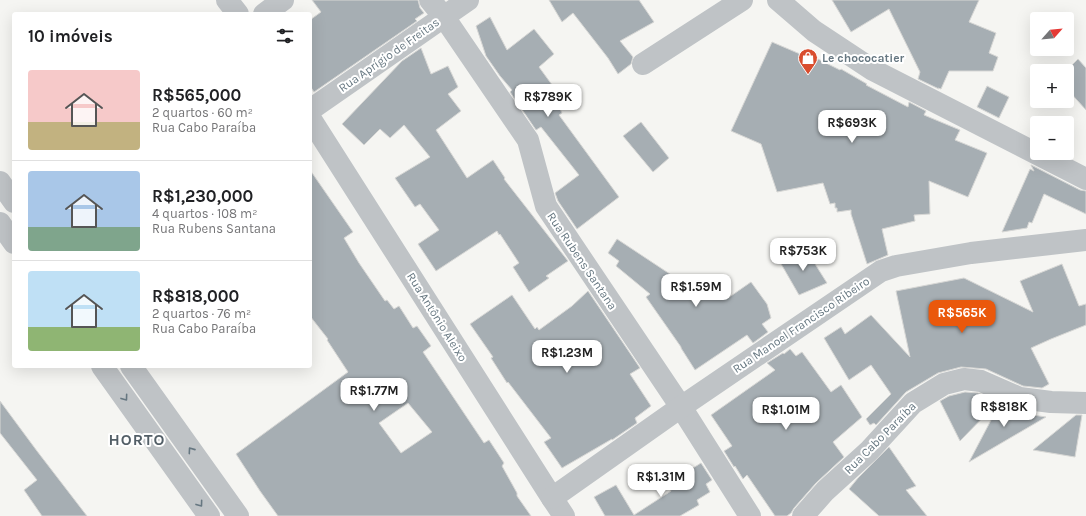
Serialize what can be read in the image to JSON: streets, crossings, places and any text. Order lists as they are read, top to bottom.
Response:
{
  "streets": {
    "street": [
      "Rua Aprígio de Freitas",
      "Rua Rubens Santana",
      "Rua Antônio Aleixo",
      "Rua Manoel Francisco Ribeiro",
      "Rua Cabo Paraíba"
    ]
  },
  "crossings": [
    ["Rua Aprígio de Freitas", "Rua Rubens Santana"],
    ["Rua Rubens Santana", "Rua Manoel Francisco Ribeiro"],
    ["Rua Antônio Aleixo", "Rua Manoel Francisco Ribeiro"]
  ],
  "districts": ["HORTO"],
  "places": {
    "shop": ["Le chococatier"]
  },
  "north": "top right",
  "page": {
    "map_buttons": ["+", "−"],
    "heading": "10 imóveis",
    "list": [
      {
        "name": "R$565,000",
        "note": "2 quartos · 60 m² · Rua Cabo Paraíba"
      },
      {
        "name": "R$1,230,000",
        "note": "4 quartos · 108 m² · Rua Rubens Santana"
      },
      {
        "name": "R$818,000",
        "note": "2 quartos · 76 m² · Rua Cabo Paraíba"
      }
    ],
    "price": [
      "R$789K",
      "R$693K",
      "R$753K",
      "R$1.59M",
      "R$565K",
      "R$1.23M",
      "R$1.77M",
      "R$818K",
      "R$1.01M",
      "R$1.31M"
    ]
  }
}
